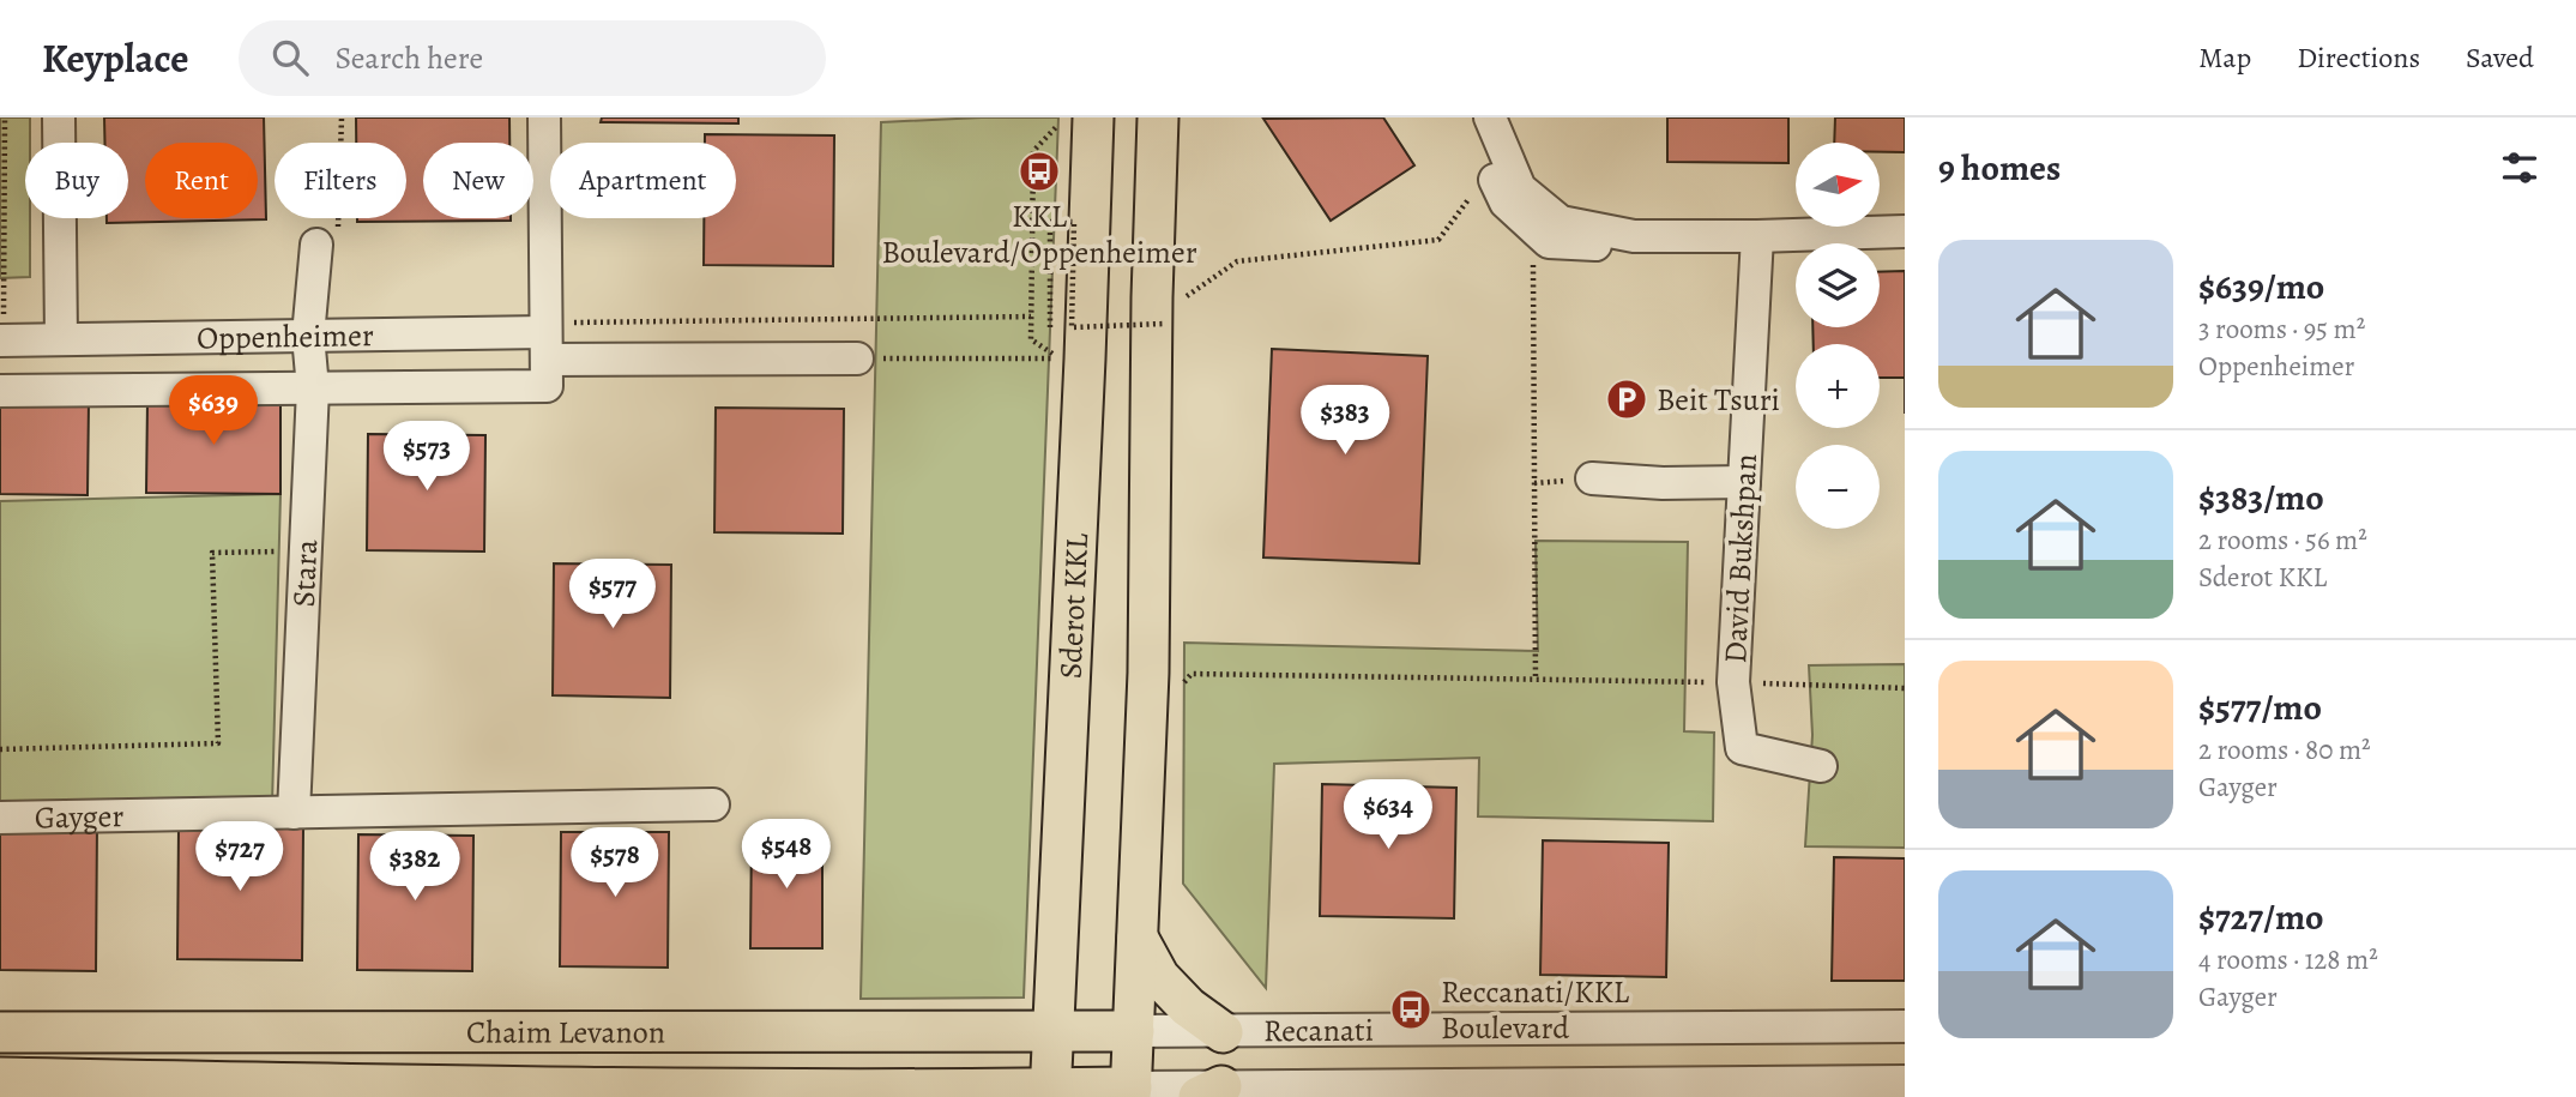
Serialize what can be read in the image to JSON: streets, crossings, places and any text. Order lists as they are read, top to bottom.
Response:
{
  "streets": {
    "main road": ["Sderot KKL", "Chaim Levanon"],
    "street": [
      "Oppenheimer",
      "David Bukshpan",
      "Stara",
      "Gayger",
      "Recanati"
    ]
  },
  "crossings": [
    ["Oppenheimer", "Stara"],
    ["Stara", "Gayger"],
    ["Sderot KKL", "Chaim Levanon"],
    ["Chaim Levanon", "Recanati"]
  ],
  "places": {
    "bus stop": ["KKL Boulevard/Oppenheimer", "Reccanati/KKL Boulevard"],
    "parking": ["Beit Tsuri"]
  },
  "north": "right",
  "page": {
    "header": "Keyplace",
    "search": "Search here",
    "nav": ["Map", "Directions", "Saved"],
    "heading": "9 homes",
    "map_buttons": ["+", "−"],
    "chip": [
      "Buy",
      "Rent",
      "Filters",
      "New",
      "Apartment"
    ],
    "list": [
      {
        "name": "$639/mo",
        "note": "3 rooms · 95 m² · Oppenheimer"
      },
      {
        "name": "$383/mo",
        "note": "2 rooms · 56 m² · Sderot KKL"
      },
      {
        "name": "$577/mo",
        "note": "2 rooms · 80 m² · Gayger"
      },
      {
        "name": "$727/mo",
        "note": "4 rooms · 128 m² · Gayger"
      }
    ],
    "price": [
      "$639",
      "$383",
      "$573",
      "$577",
      "$634",
      "$548",
      "$727",
      "$578",
      "$382"
    ]
  }
}
